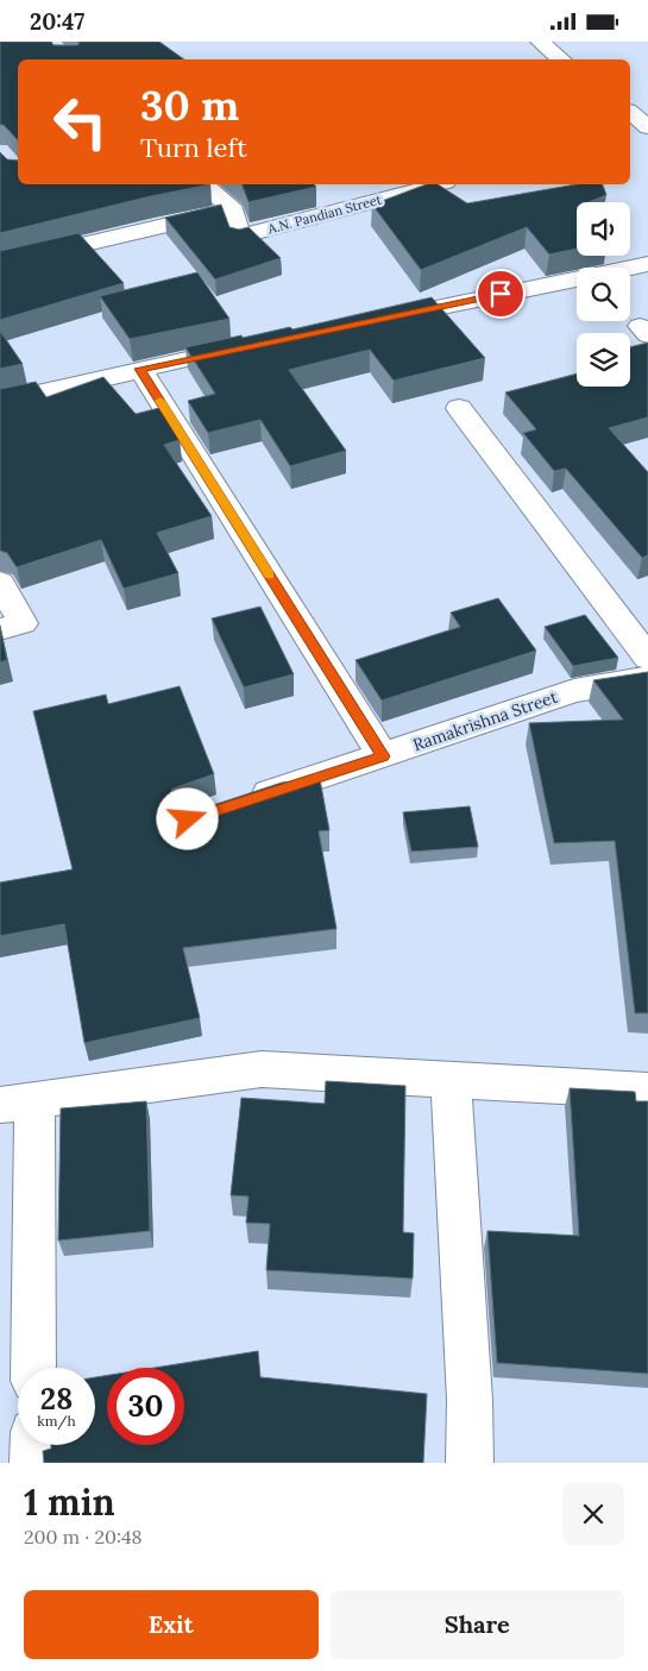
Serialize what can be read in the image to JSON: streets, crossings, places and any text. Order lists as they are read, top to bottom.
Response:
{
  "streets": {
    "street": ["A.N. Pandian Street", "Ramakrishna Street"]
  },
  "page": {
    "status": "20:47",
    "turn": ["30 m", "Turn left"],
    "speed": "28 km/h",
    "limit": "30",
    "heading": ["1 min", "200 m · 20:48"],
    "buttons": ["Exit", "Share"]
  }
}
